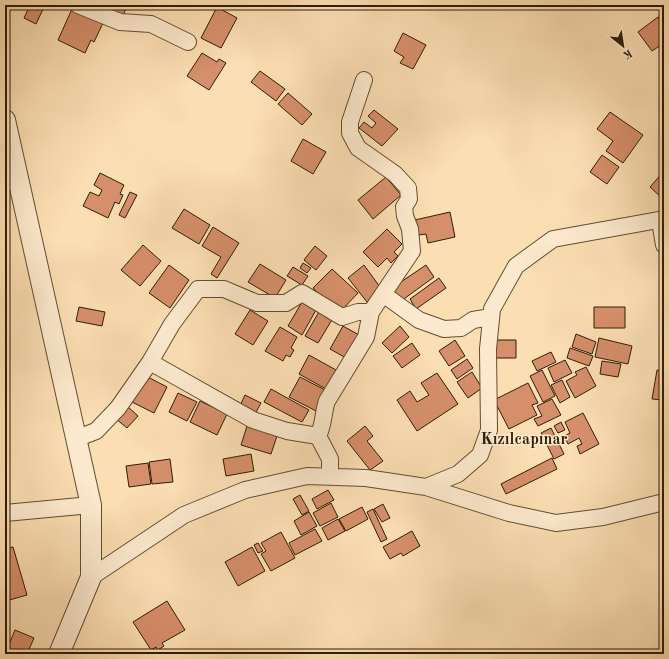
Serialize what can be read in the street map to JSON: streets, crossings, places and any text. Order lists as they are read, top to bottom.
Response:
{
  "districts": ["Kızılcapınar"],
  "north": "bottom right"
}
